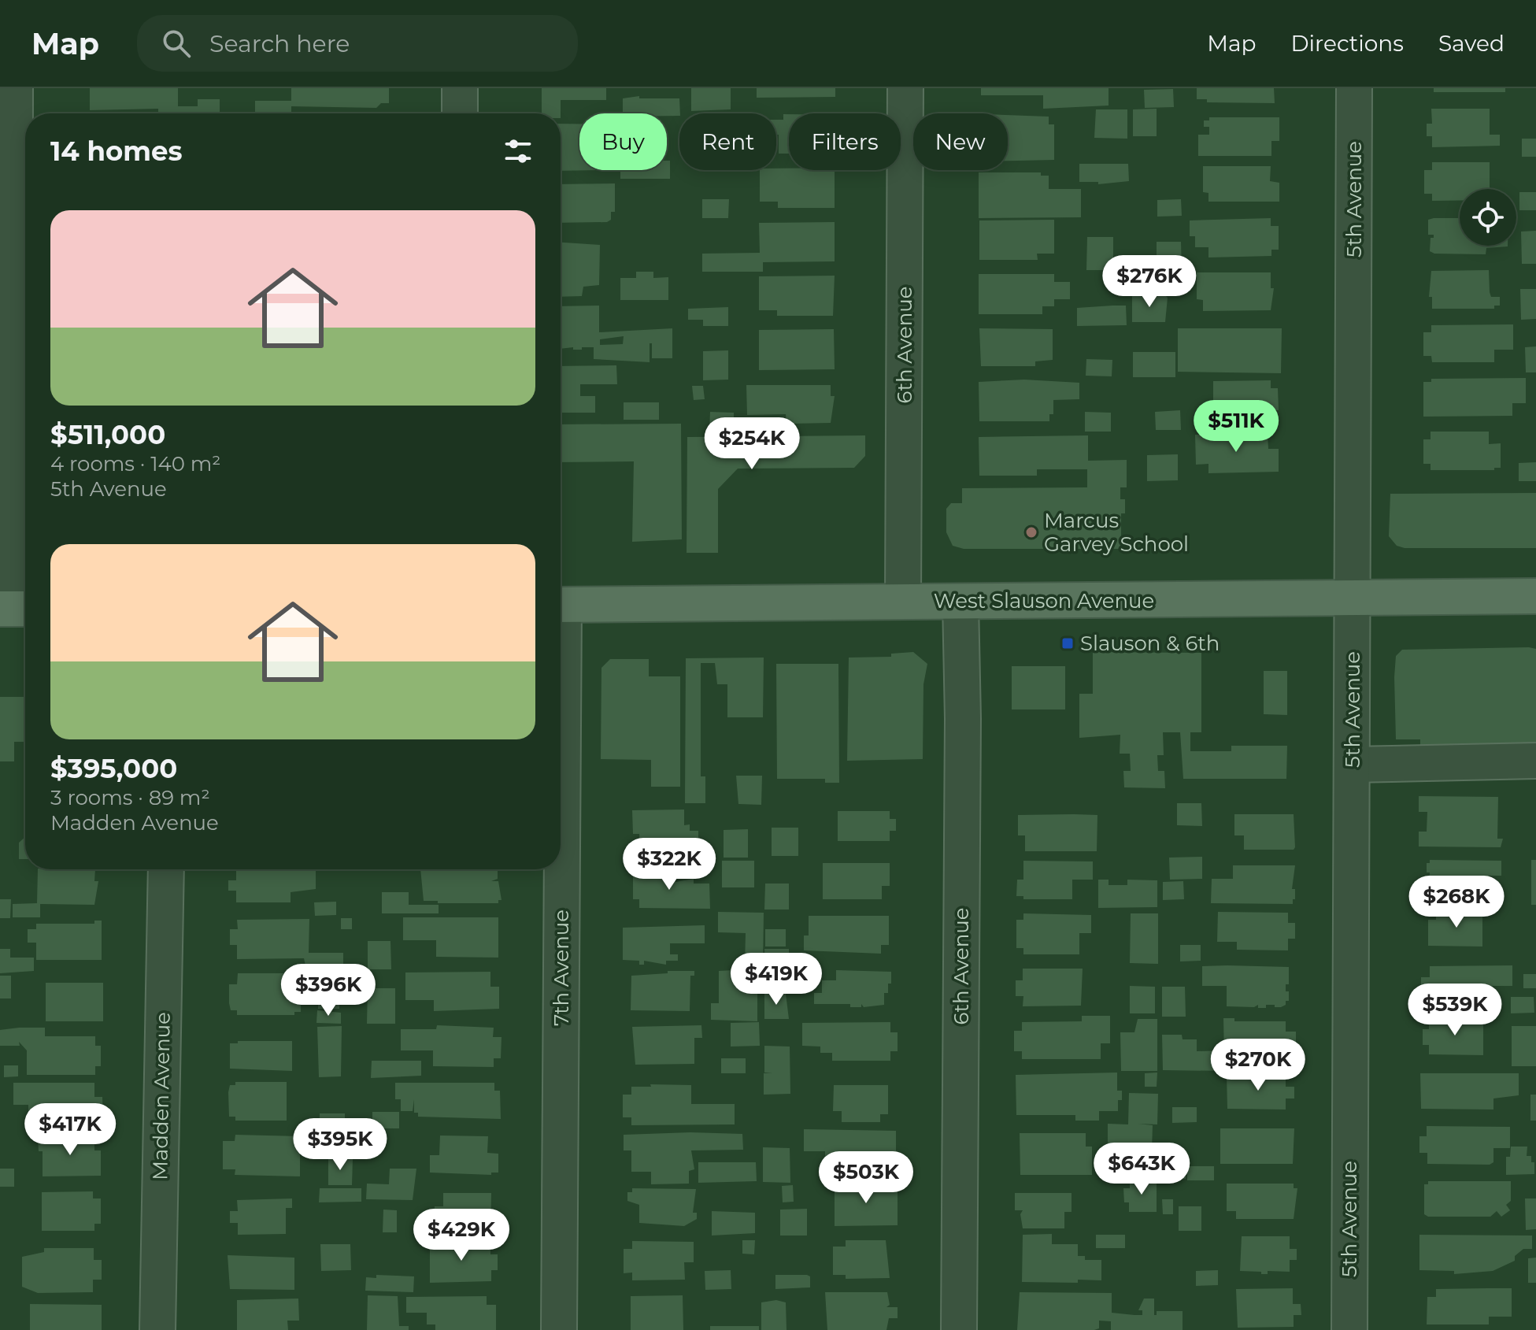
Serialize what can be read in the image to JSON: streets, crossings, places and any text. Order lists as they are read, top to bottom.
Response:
{
  "streets": {
    "main road": ["West Slauson Avenue"],
    "street": [
      "5th Avenue",
      "6th Avenue",
      "7th Avenue",
      "Madden Avenue"
    ]
  },
  "crossings": [
    ["5th Avenue", "West Slauson Avenue"],
    ["6th Avenue", "West Slauson Avenue"]
  ],
  "places": {
    "other": ["Marcus Garvey School"],
    "transit": ["Slauson & 6th"]
  },
  "page": {
    "header": "Map",
    "search": "Search here",
    "nav": ["Map", "Directions", "Saved"],
    "chip": [
      "Buy",
      "Rent",
      "Filters",
      "New"
    ],
    "heading": "14 homes",
    "list": [
      {
        "name": "$511,000",
        "note": "4 rooms · 140 m² · 5th Avenue"
      },
      {
        "name": "$395,000",
        "note": "3 rooms · 89 m² · Madden Avenue"
      }
    ],
    "price": [
      "$276K",
      "$511K",
      "$254K",
      "$322K",
      "$268K",
      "$419K",
      "$396K",
      "$539K",
      "$270K",
      "$417K",
      "$395K",
      "$643K",
      "$503K",
      "$429K"
    ]
  }
}
